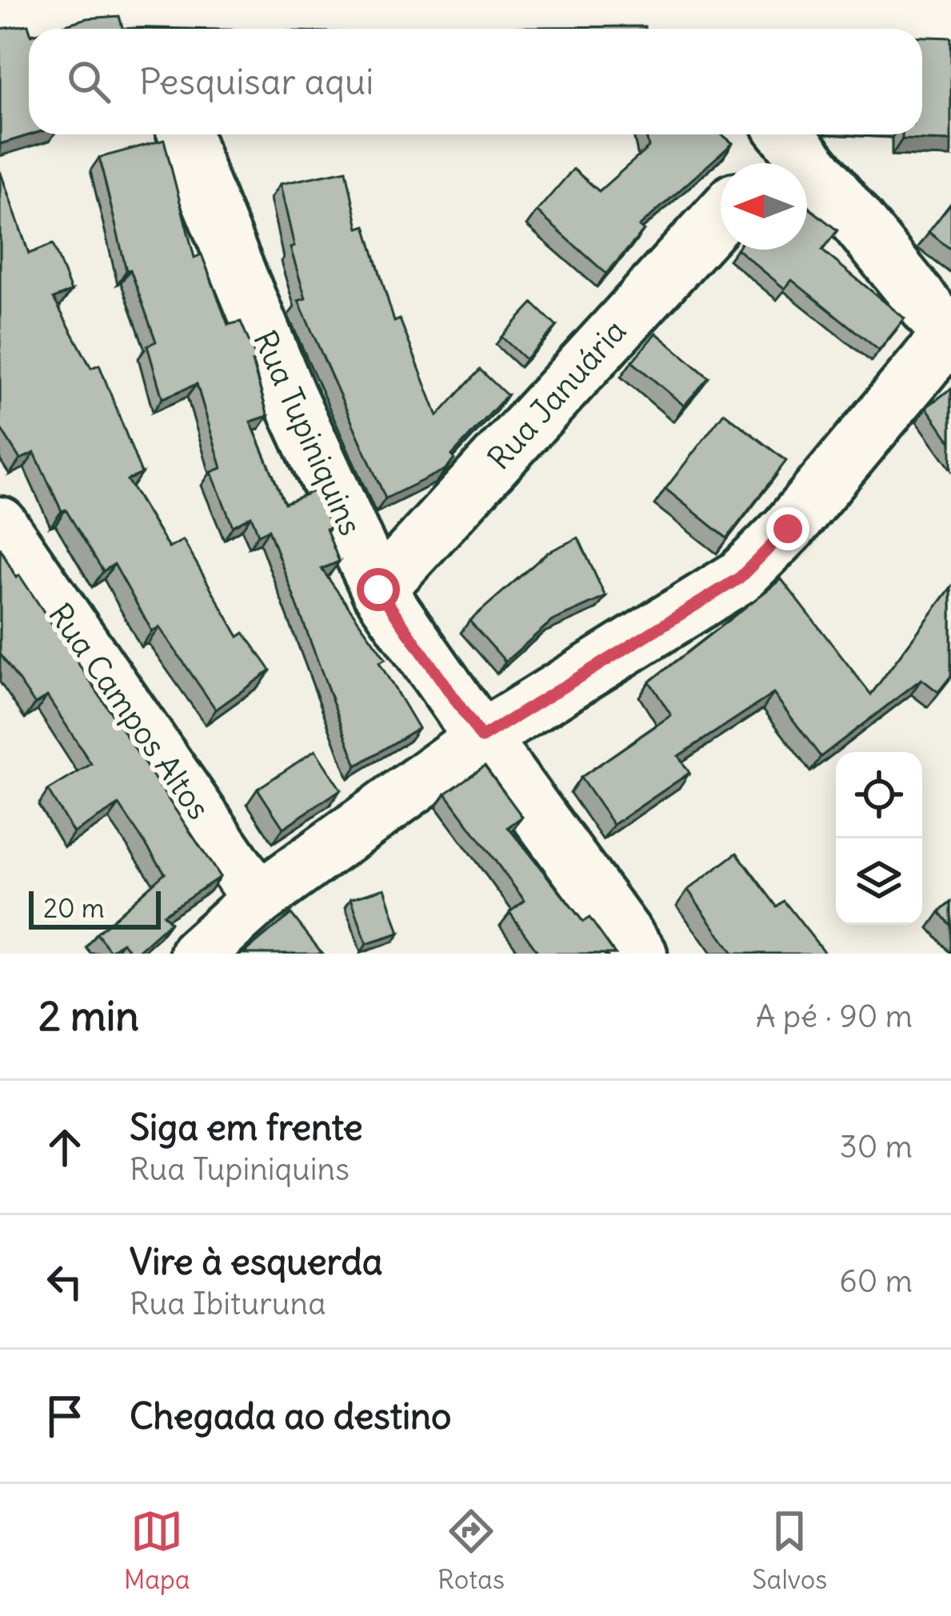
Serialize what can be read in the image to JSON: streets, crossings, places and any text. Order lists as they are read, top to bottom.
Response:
{
  "streets": {
    "street": ["Rua Januária", "Rua Tupiniquins", "Rua Campos Altos"]
  },
  "crossings": [
    ["Rua Januária", "Rua Tupiniquins"]
  ],
  "scale_bar": "20 m",
  "north": "left",
  "page": {
    "search": "Pesquisar aqui",
    "scale": "20 m",
    "heading": ["2 min", "A pé · 90 m"],
    "list": [
      ["Siga em frente", "Rua Tupiniquins", "30 m"],
      ["Vire à esquerda", "Rua Ibituruna", "60 m"],
      "Chegada ao destino"
    ],
    "nav": ["Mapa", "Rotas", "Salvos"]
  }
}
